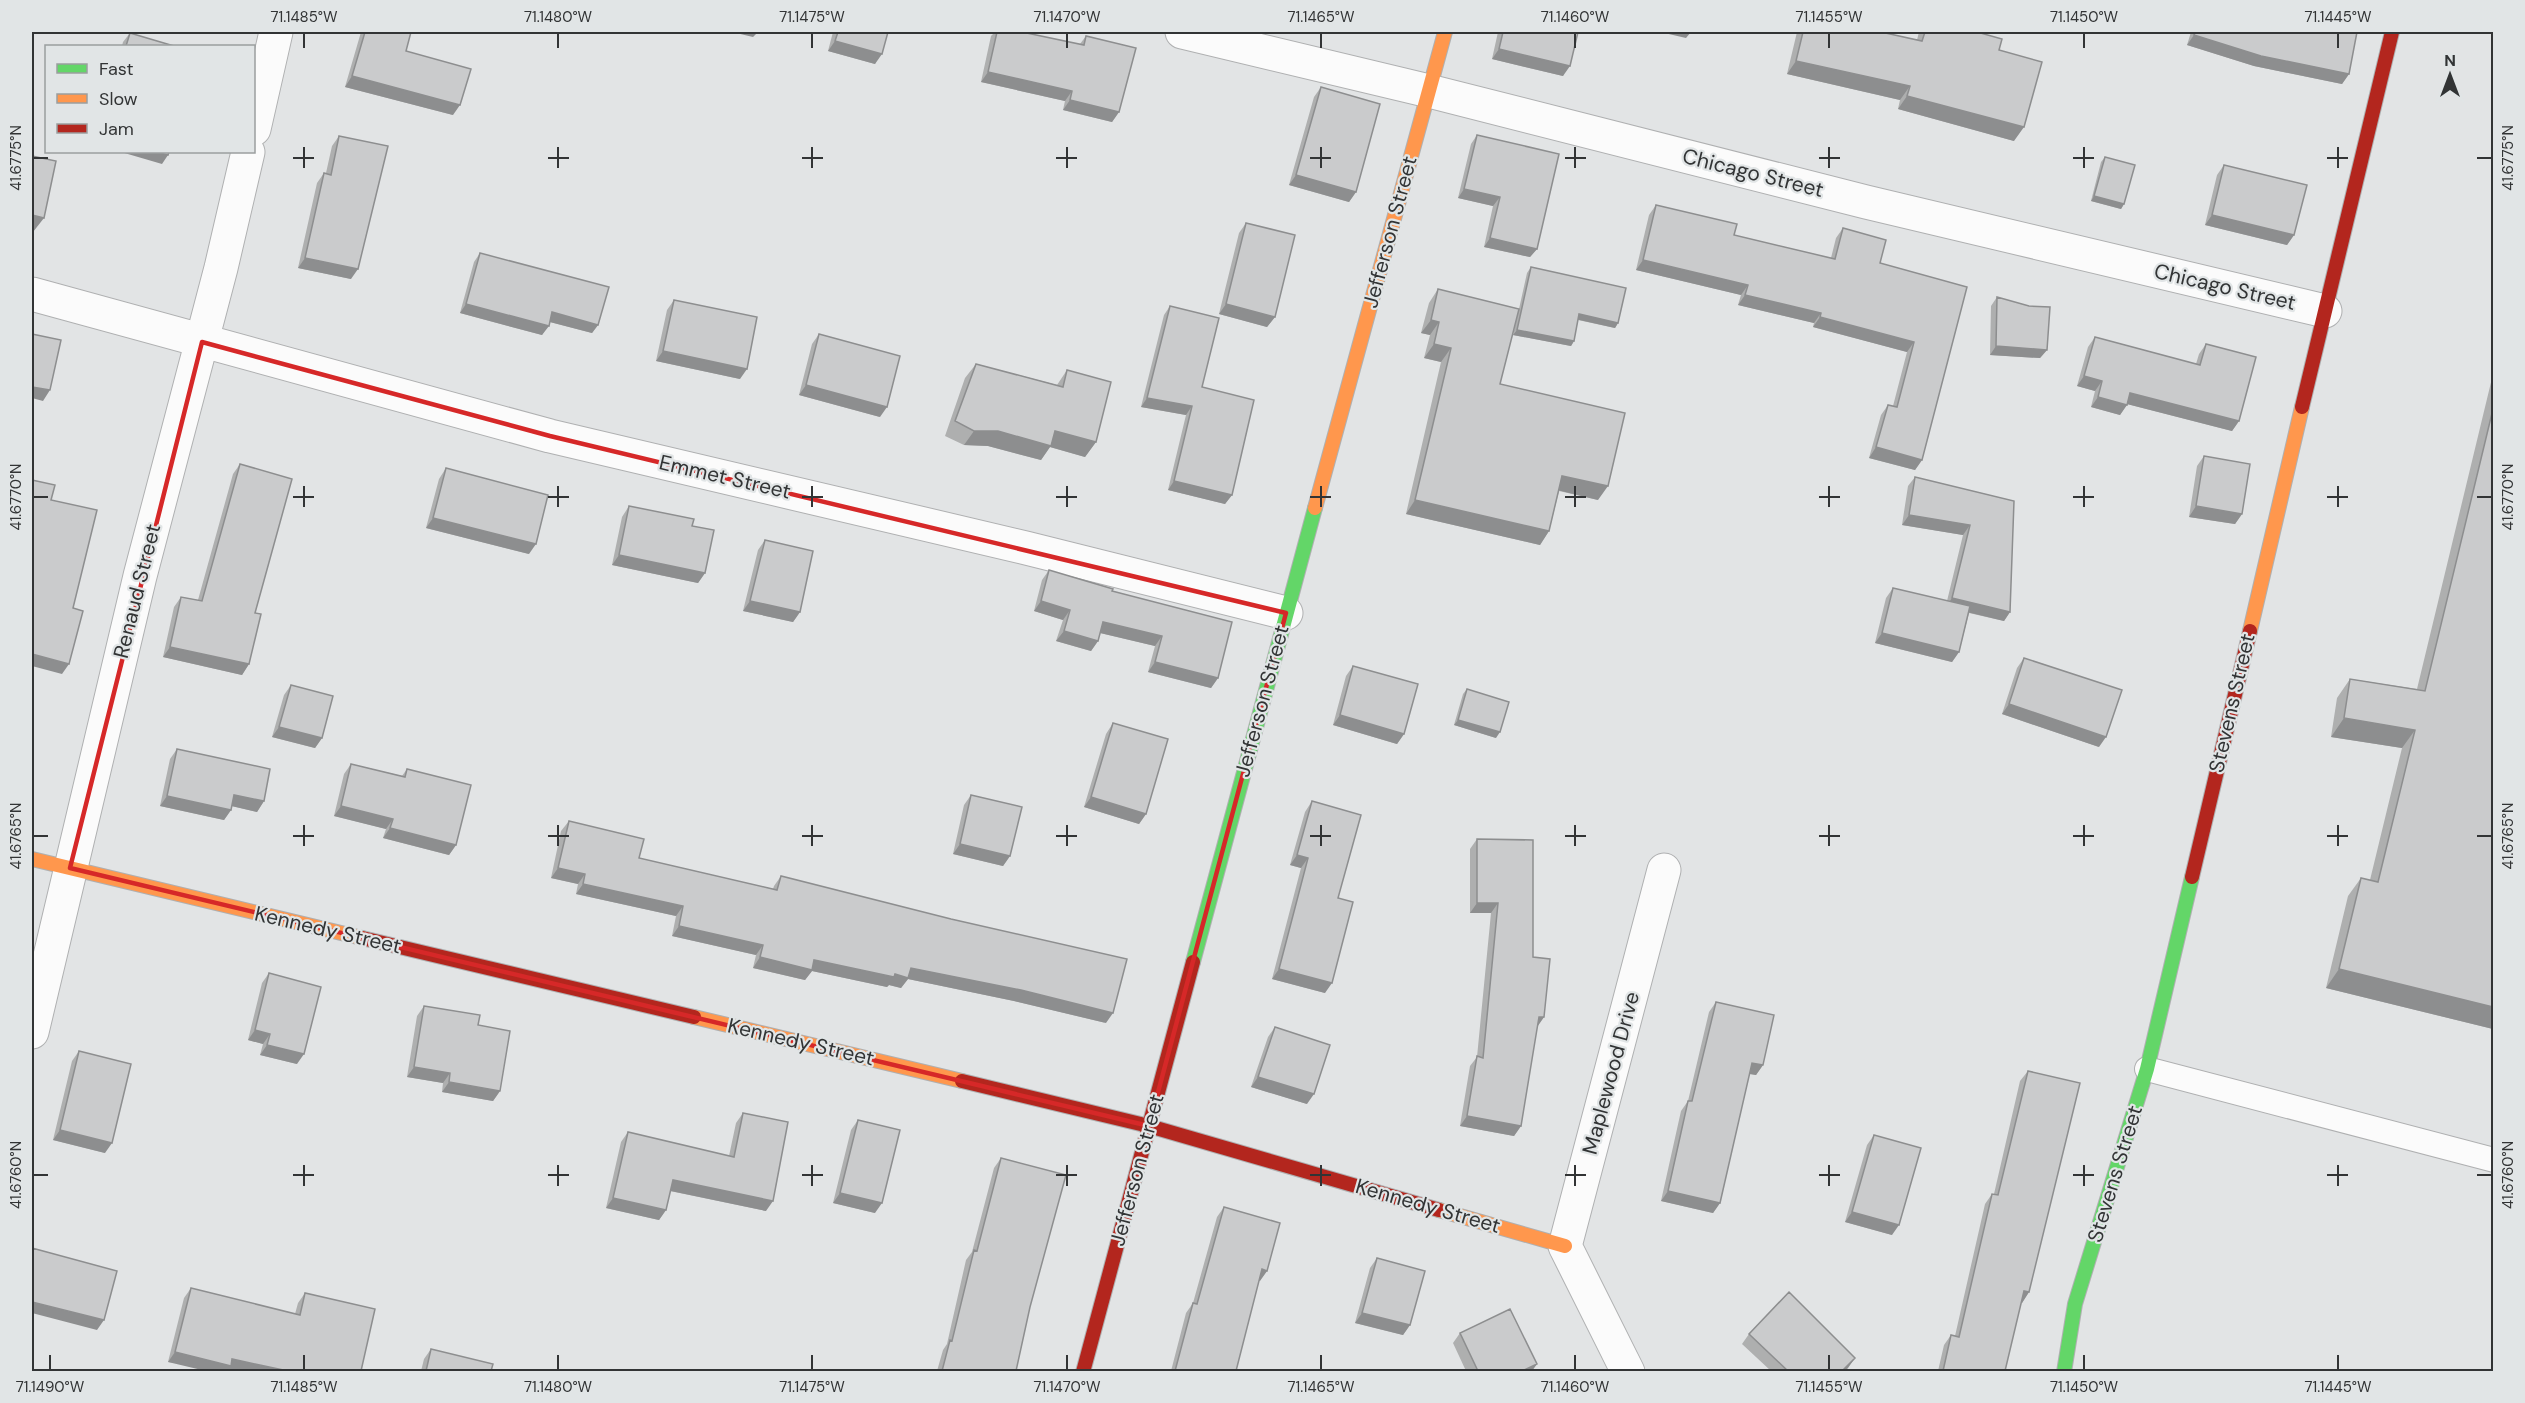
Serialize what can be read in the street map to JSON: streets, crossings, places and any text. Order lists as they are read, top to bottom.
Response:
{
  "streets": {
    "street": [
      "Chicago Street",
      "Jefferson Street",
      "Emmet Street",
      "Renaud Street",
      "Stevens Street",
      "Kennedy Street",
      "Maplewood Drive"
    ]
  },
  "crossings": [
    ["Chicago Street", "Jefferson Street"],
    ["Chicago Street", "Stevens Street"],
    ["Jefferson Street", "Emmet Street"],
    ["Jefferson Street", "Kennedy Street"],
    ["Emmet Street", "Renaud Street"],
    ["Renaud Street", "Kennedy Street"],
    ["Kennedy Street", "Maplewood Drive"]
  ],
  "legend": ["Fast", "Slow", "Jam"],
  "north": "top",
  "coordinates": [
    "71.1485°W",
    "71.1480°W",
    "71.1475°W",
    "71.1470°W",
    "71.1465°W",
    "71.1460°W",
    "71.1455°W",
    "71.1450°W",
    "71.1445°W",
    "41.6775°N",
    "41.6770°N",
    "41.6765°N",
    "41.6760°N",
    "71.1490°W"
  ]
}
